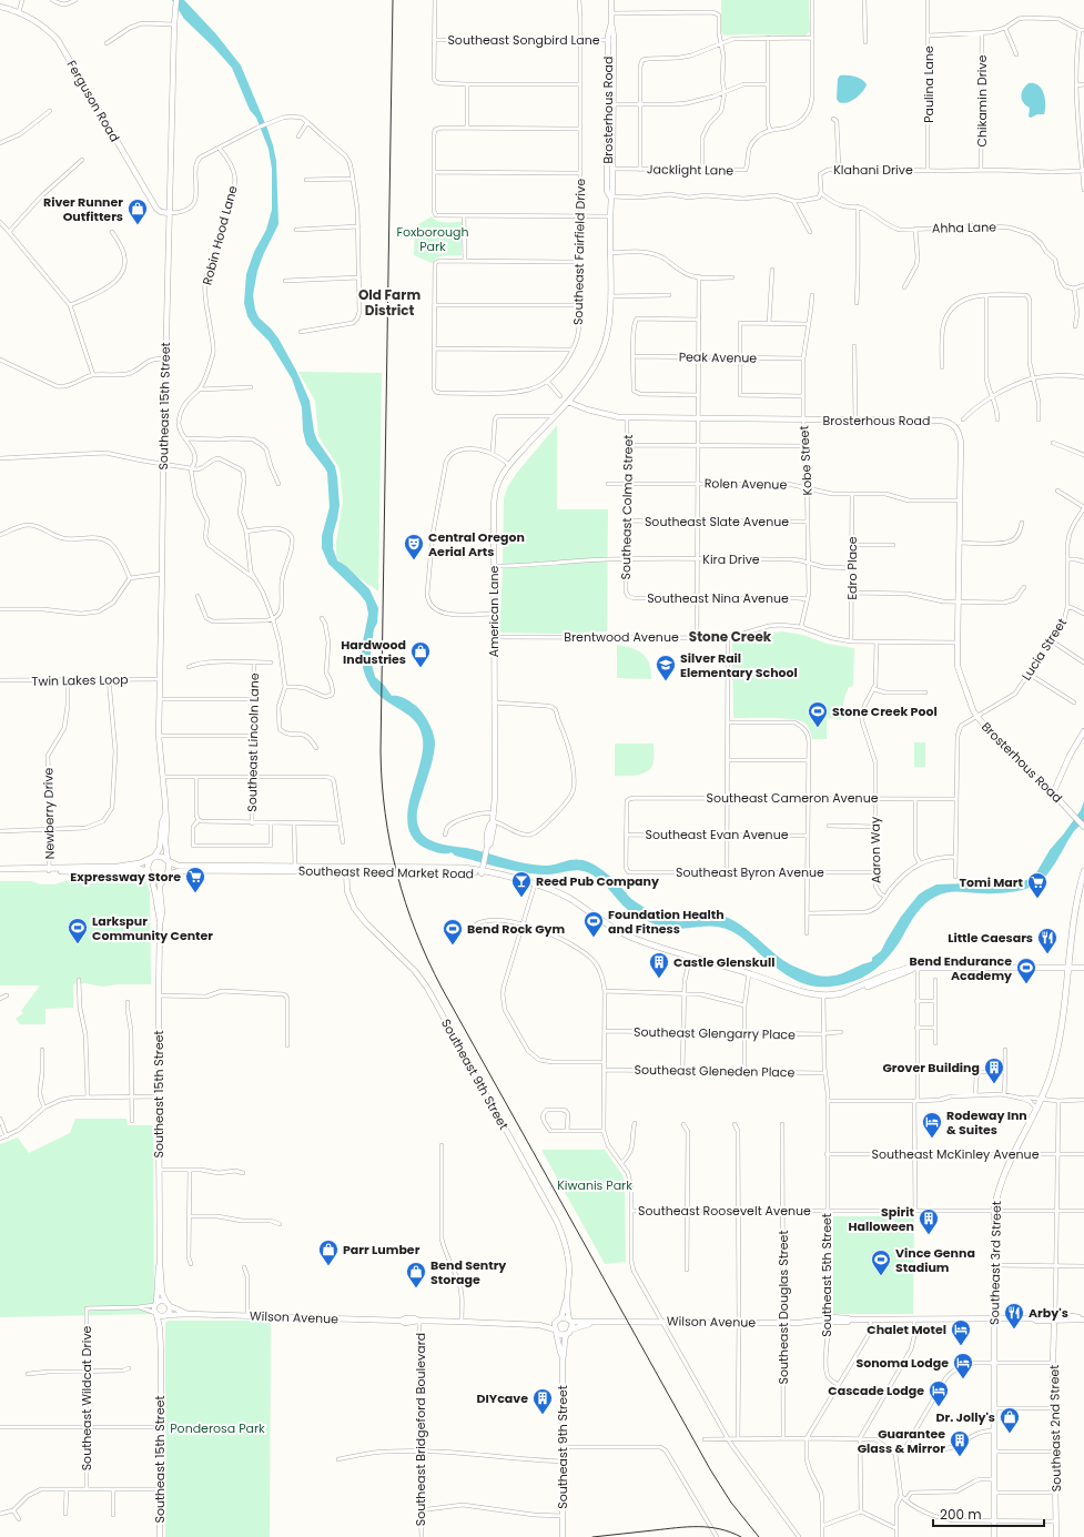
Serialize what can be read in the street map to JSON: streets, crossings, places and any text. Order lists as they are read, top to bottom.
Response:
{
  "streets": {
    "main road": ["Southeast 15th Street", "Southeast Reed Market Road", "Southeast 3rd Street"],
    "street": [
      "Southeast Songbird Lane",
      "Paulina Lane",
      "Ferguson Road",
      "Chikamin Drive",
      "Brosterhous Road",
      "Jacklight Lane",
      "Klahani Drive",
      "Ahha Lane",
      "Robin Hood Lane",
      "Southeast Fairfield Drive",
      "Peak Avenue",
      "Kobe Street",
      "Rolen Avenue",
      "Southeast Colma Street",
      "Southeast Slate Avenue",
      "Kira Drive",
      "Edro Place",
      "Southeast Nina Avenue",
      "American Lane",
      "Brentwood Avenue",
      "Lucia Street",
      "Twin Lakes Loop",
      "Southeast Lincoln Lane",
      "Southeast Cameron Avenue",
      "Newberry Drive",
      "Southeast Evan Avenue",
      "Aaron Way",
      "Southeast Byron Avenue",
      "Southeast Glengarry Place",
      "Southeast Gleneden Place",
      "Southeast 9th Street",
      "Southeast McKinley Avenue",
      "Southeast Roosevelt Avenue",
      "Southeast 5th Street",
      "Southeast Douglas Street",
      "Wilson Avenue",
      "Southeast Wildcat Drive",
      "Southeast 2nd Street",
      "Southeast Bridgeford Boulevard"
    ]
  },
  "crossings": [
    ["Southeast Songbird Lane", "Brosterhous Road"],
    ["Southeast Songbird Lane", "Southeast Fairfield Drive"],
    ["Paulina Lane", "Klahani Drive"],
    ["Ferguson Road", "Southeast 15th Street"],
    ["Chikamin Drive", "Klahani Drive"],
    ["Brosterhous Road", "Jacklight Lane"],
    ["Brosterhous Road", "Kobe Street"],
    ["Brosterhous Road", "Rolen Avenue"],
    ["Brosterhous Road", "Southeast Colma Street"],
    ["Brosterhous Road", "American Lane"],
    ["Brosterhous Road", "Brentwood Avenue"],
    ["Brosterhous Road", "Lucia Street"],
    ["Klahani Drive", "Ahha Lane"],
    ["Peak Avenue", "Kobe Street"],
    ["Southeast 15th Street", "Twin Lakes Loop"],
    ["Southeast 15th Street", "Southeast Reed Market Road"],
    ["Southeast 15th Street", "Wilson Avenue"],
    ["Kobe Street", "Rolen Avenue"],
    ["Kobe Street", "Southeast Slate Avenue"],
    ["Kobe Street", "Kira Drive"],
    ["Kobe Street", "Southeast Nina Avenue"],
    ["Kobe Street", "Brentwood Avenue"],
    ["Rolen Avenue", "Southeast Colma Street"],
    ["Rolen Avenue", "Edro Place"],
    ["Southeast Colma Street", "Southeast Slate Avenue"],
    ["Southeast Colma Street", "Kira Drive"],
    ["Southeast Colma Street", "Southeast Nina Avenue"],
    ["Kira Drive", "Edro Place"],
    ["Kira Drive", "American Lane"],
    ["Edro Place", "Brentwood Avenue"],
    ["American Lane", "Brentwood Avenue"],
    ["American Lane", "Southeast Reed Market Road"],
    ["Lucia Street", "Southeast Cameron Avenue"],
    ["Twin Lakes Loop", "Newberry Drive"],
    ["Southeast Cameron Avenue", "Southeast Evan Avenue"],
    ["Southeast Cameron Avenue", "Aaron Way"],
    ["Southeast Cameron Avenue", "Southeast Byron Avenue"],
    ["Newberry Drive", "Southeast Reed Market Road"],
    ["Southeast Evan Avenue", "Southeast Byron Avenue"],
    ["Aaron Way", "Southeast Byron Avenue"],
    ["Southeast Reed Market Road", "Southeast 9th Street"],
    ["Southeast Reed Market Road", "Southeast 3rd Street"],
    ["Southeast Reed Market Road", "Southeast 5th Street"],
    ["Southeast Glengarry Place", "Southeast 5th Street"],
    ["Southeast Gleneden Place", "Southeast 5th Street"],
    ["Southeast 9th Street", "Wilson Avenue"],
    ["Southeast McKinley Avenue", "Southeast 3rd Street"],
    ["Southeast McKinley Avenue", "Southeast 5th Street"],
    ["Southeast McKinley Avenue", "Southeast 2nd Street"],
    ["Southeast Roosevelt Avenue", "Southeast 3rd Street"],
    ["Southeast Roosevelt Avenue", "Southeast 5th Street"],
    ["Southeast Roosevelt Avenue", "Southeast Douglas Street"],
    ["Southeast Roosevelt Avenue", "Southeast 2nd Street"],
    ["Southeast 3rd Street", "Wilson Avenue"],
    ["Southeast 5th Street", "Wilson Avenue"],
    ["Southeast Douglas Street", "Wilson Avenue"],
    ["Wilson Avenue", "Southeast 2nd Street"],
    ["Wilson Avenue", "Southeast Bridgeford Boulevard"]
  ],
  "districts": ["Old Farm District", "Stone Creek"],
  "parks": ["Foxborough Park", "Kiwanis Park", "Ponderosa Park"],
  "places": {
    "shop": [
      "River Runner Outfitters",
      "Hardwood Industries",
      "Parr Lumber",
      "Bend Sentry Storage",
      "Dr. Jolly's"
    ],
    "theatre": ["Central Oregon Aerial Arts"],
    "school or university": ["Silver Rail Elementary School"],
    "sports": [
      "Stone Creek Pool",
      "Foundation Health and Fitness",
      "Larkspur Community Center",
      "Bend Rock Gym",
      "Bend Endurance Academy",
      "Vince Genna Stadium"
    ],
    "supermarket": ["Expressway Store", "Tomi Mart"],
    "bar": ["Reed Pub Company"],
    "restaurant": ["Little Caesars", "Arby's"],
    "building": [
      "Castle Glenskull",
      "Grover Building",
      "Spirit Halloween",
      "DIYcave",
      "Guarantee Glass & Mirror"
    ],
    "hotel": [
      "Rodeway Inn & Suites",
      "Chalet Motel",
      "Sonoma Lodge",
      "Cascade Lodge"
    ]
  },
  "scale_bar": "200 m"
}
